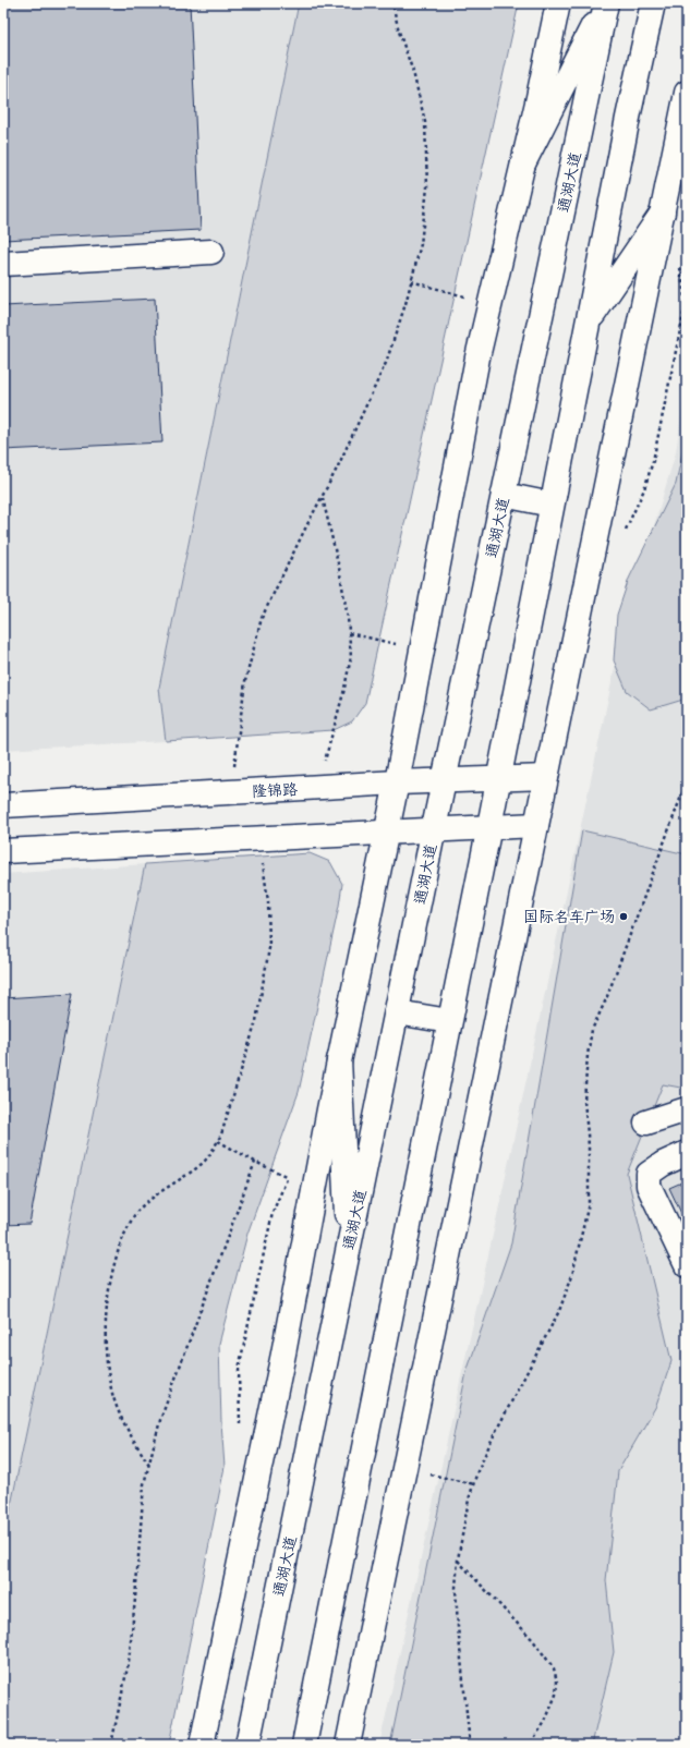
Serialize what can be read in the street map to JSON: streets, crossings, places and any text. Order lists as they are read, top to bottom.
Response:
{
  "streets": {
    "main road": ["通湖大道", "隆锦路"]
  },
  "crossings": [
    ["通湖大道", "隆锦路"]
  ],
  "places": ["国际名车广场"]
}
